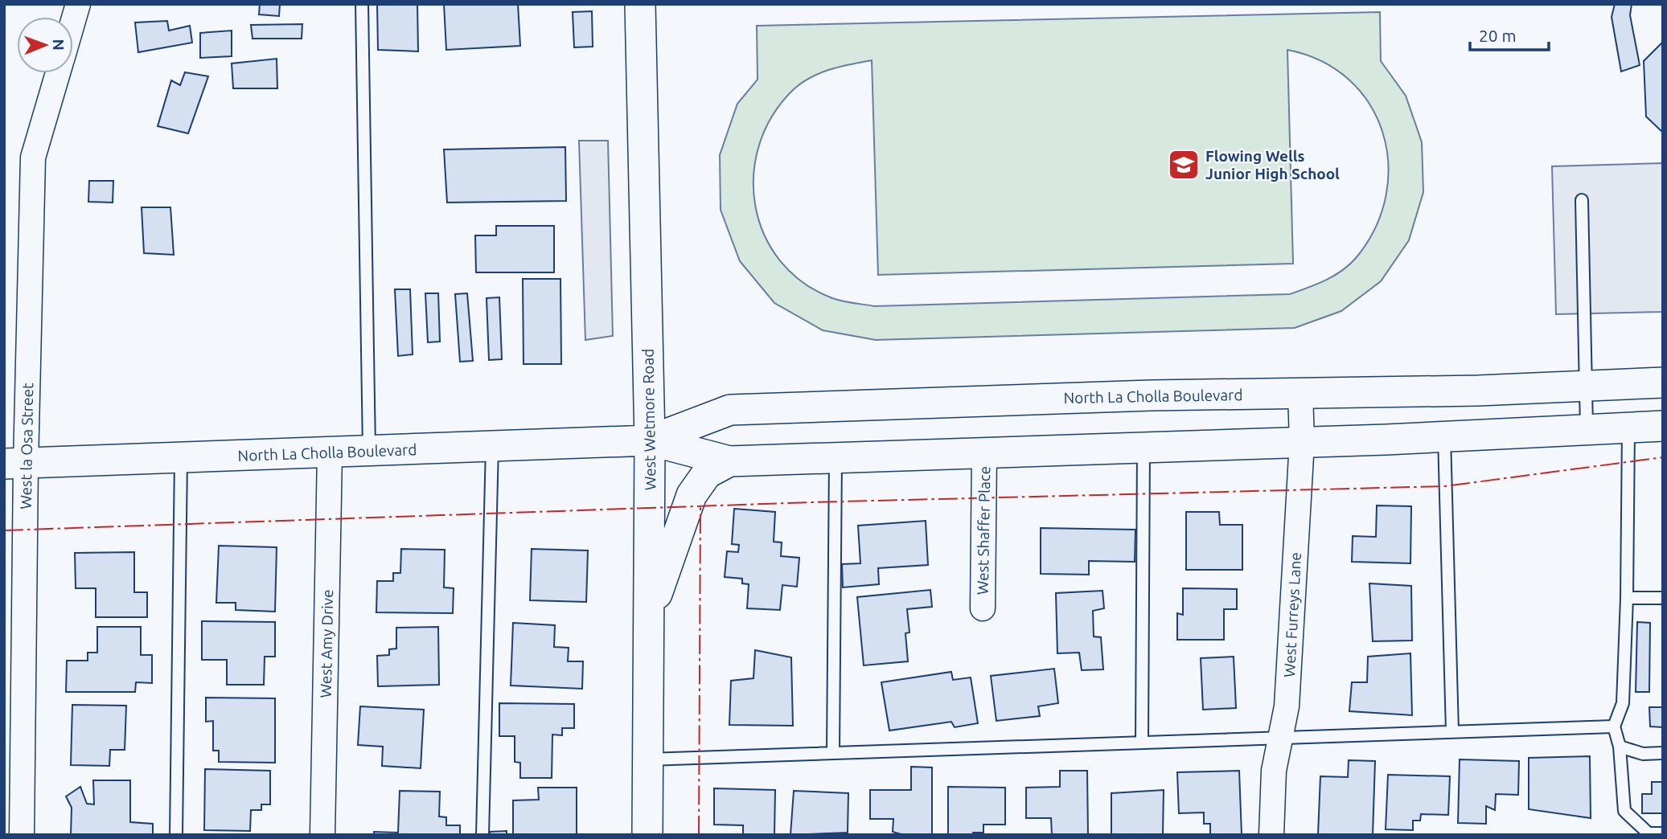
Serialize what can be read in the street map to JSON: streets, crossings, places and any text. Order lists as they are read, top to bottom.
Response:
{
  "streets": {
    "street": [
      "North La Cholla Boulevard",
      "West Wetmore Road",
      "West la Osa Street",
      "West Shaffer Place",
      "West Furreys Lane",
      "West Amy Drive"
    ]
  },
  "crossings": [
    ["North La Cholla Boulevard", "West Wetmore Road"],
    ["North La Cholla Boulevard", "West la Osa Street"],
    ["North La Cholla Boulevard", "West Shaffer Place"],
    ["North La Cholla Boulevard", "West Furreys Lane"],
    ["North La Cholla Boulevard", "West Amy Drive"]
  ],
  "places": {
    "school or university": ["Flowing Wells Junior High School"]
  },
  "scale_bar": "20 m",
  "north": "right"
}
